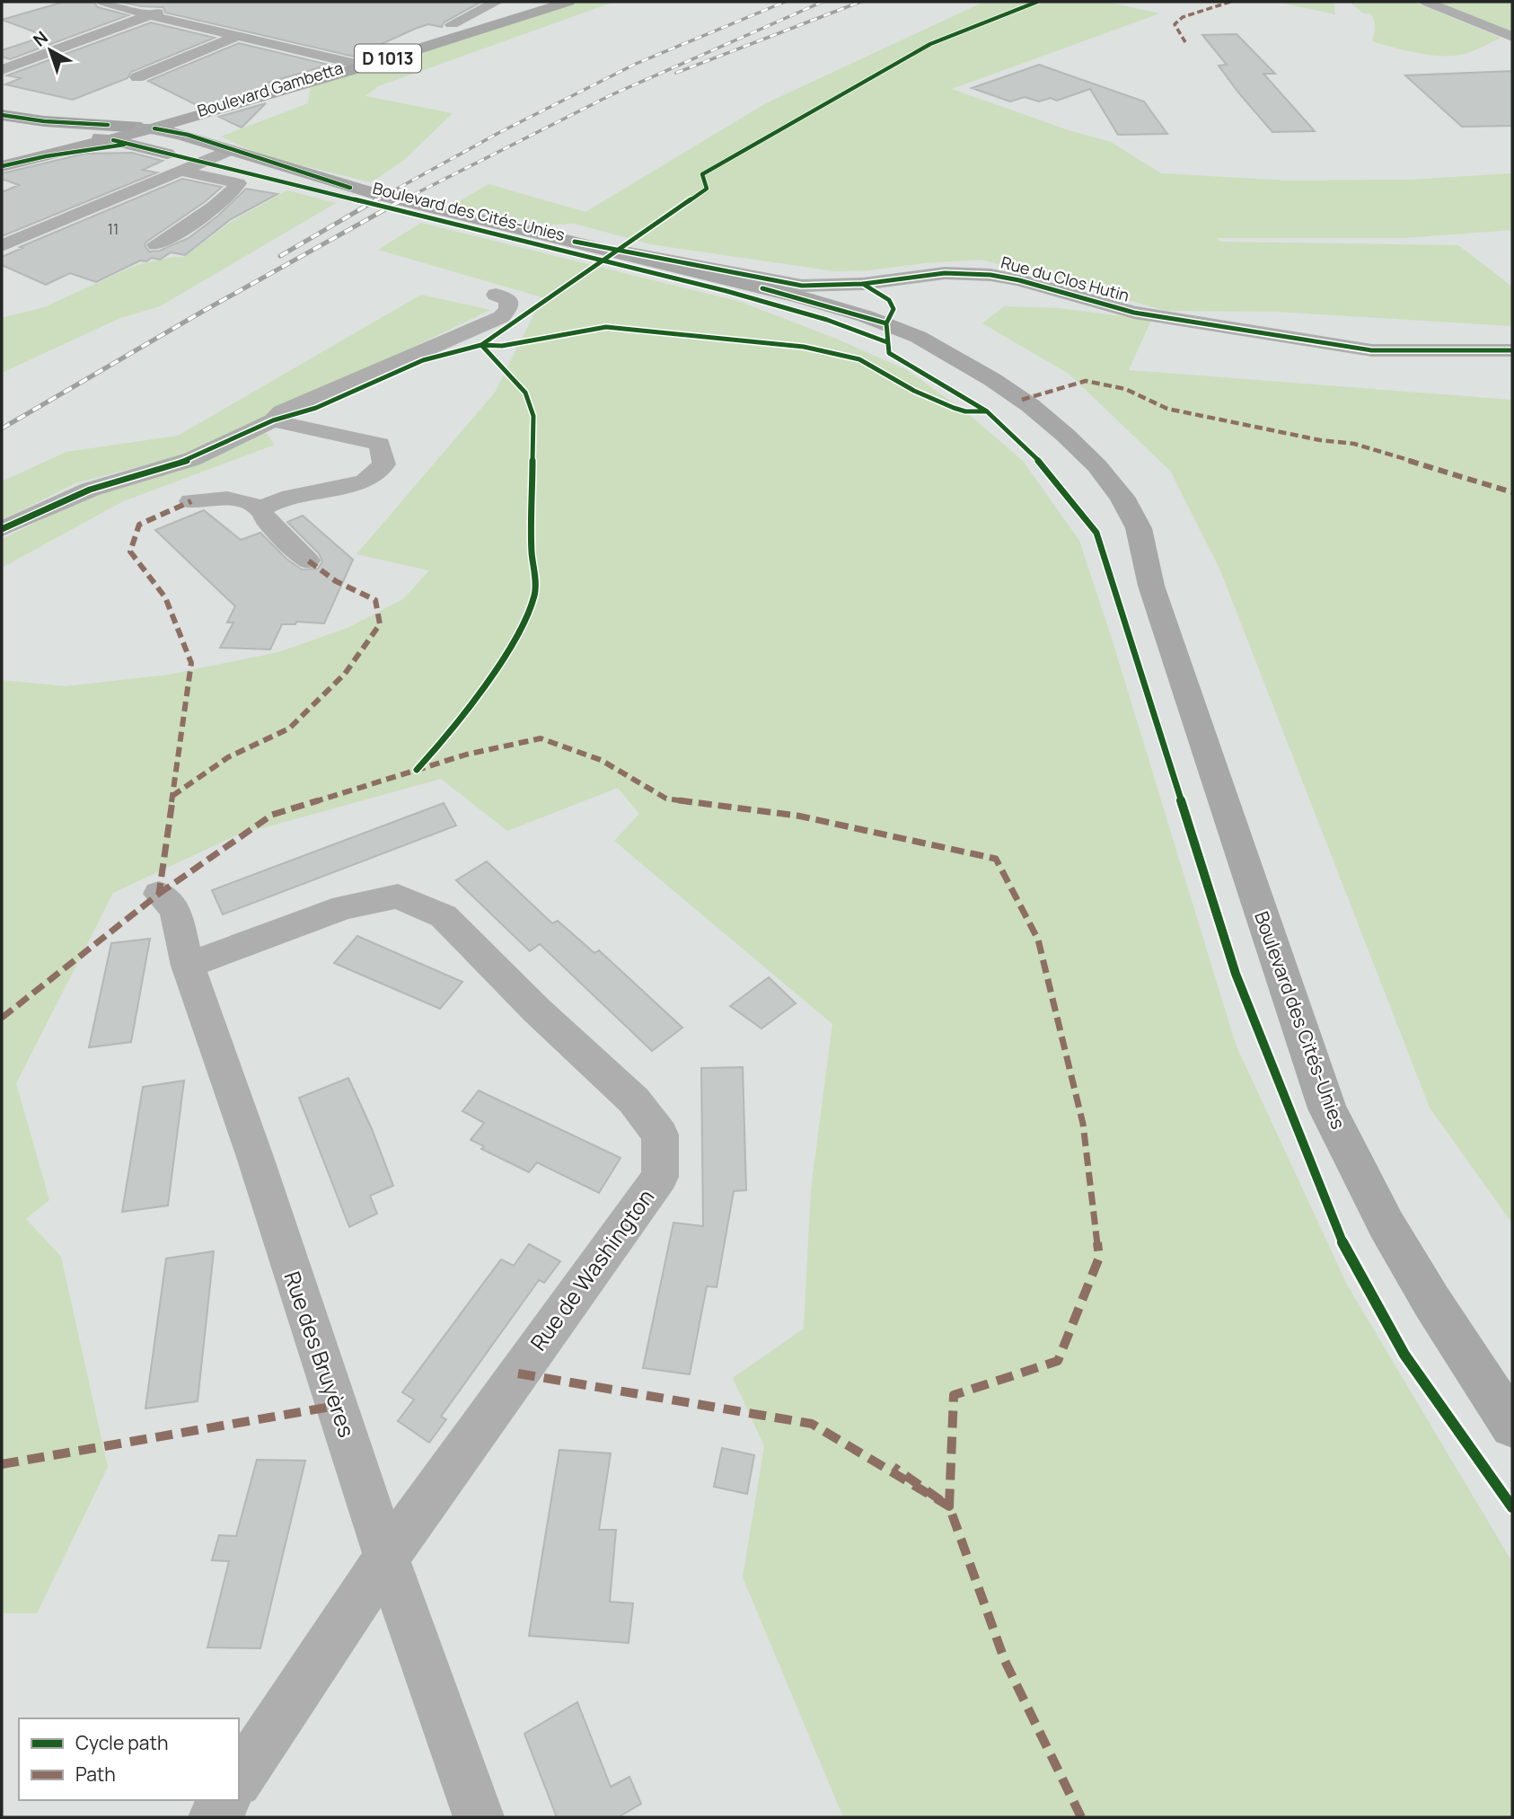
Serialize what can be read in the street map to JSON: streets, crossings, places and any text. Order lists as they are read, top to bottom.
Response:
{
  "streets": {
    "main road": ["D 1013", "Boulevard Gambetta", "Boulevard des Cités-Unies"],
    "street": ["Rue du Clos Hutin", "Rue de Washington", "Rue des Bruyères"]
  },
  "crossings": [
    ["D 1013", "Boulevard Gambetta"],
    ["D 1013", "Boulevard des Cités-Unies"],
    ["Boulevard Gambetta", "Boulevard des Cités-Unies"],
    ["Boulevard des Cités-Unies", "Rue du Clos Hutin"],
    ["Rue de Washington", "Rue des Bruyères"]
  ],
  "house_numbers": ["11"],
  "legend": ["Cycle path", "Path"],
  "north": "top left"
}
